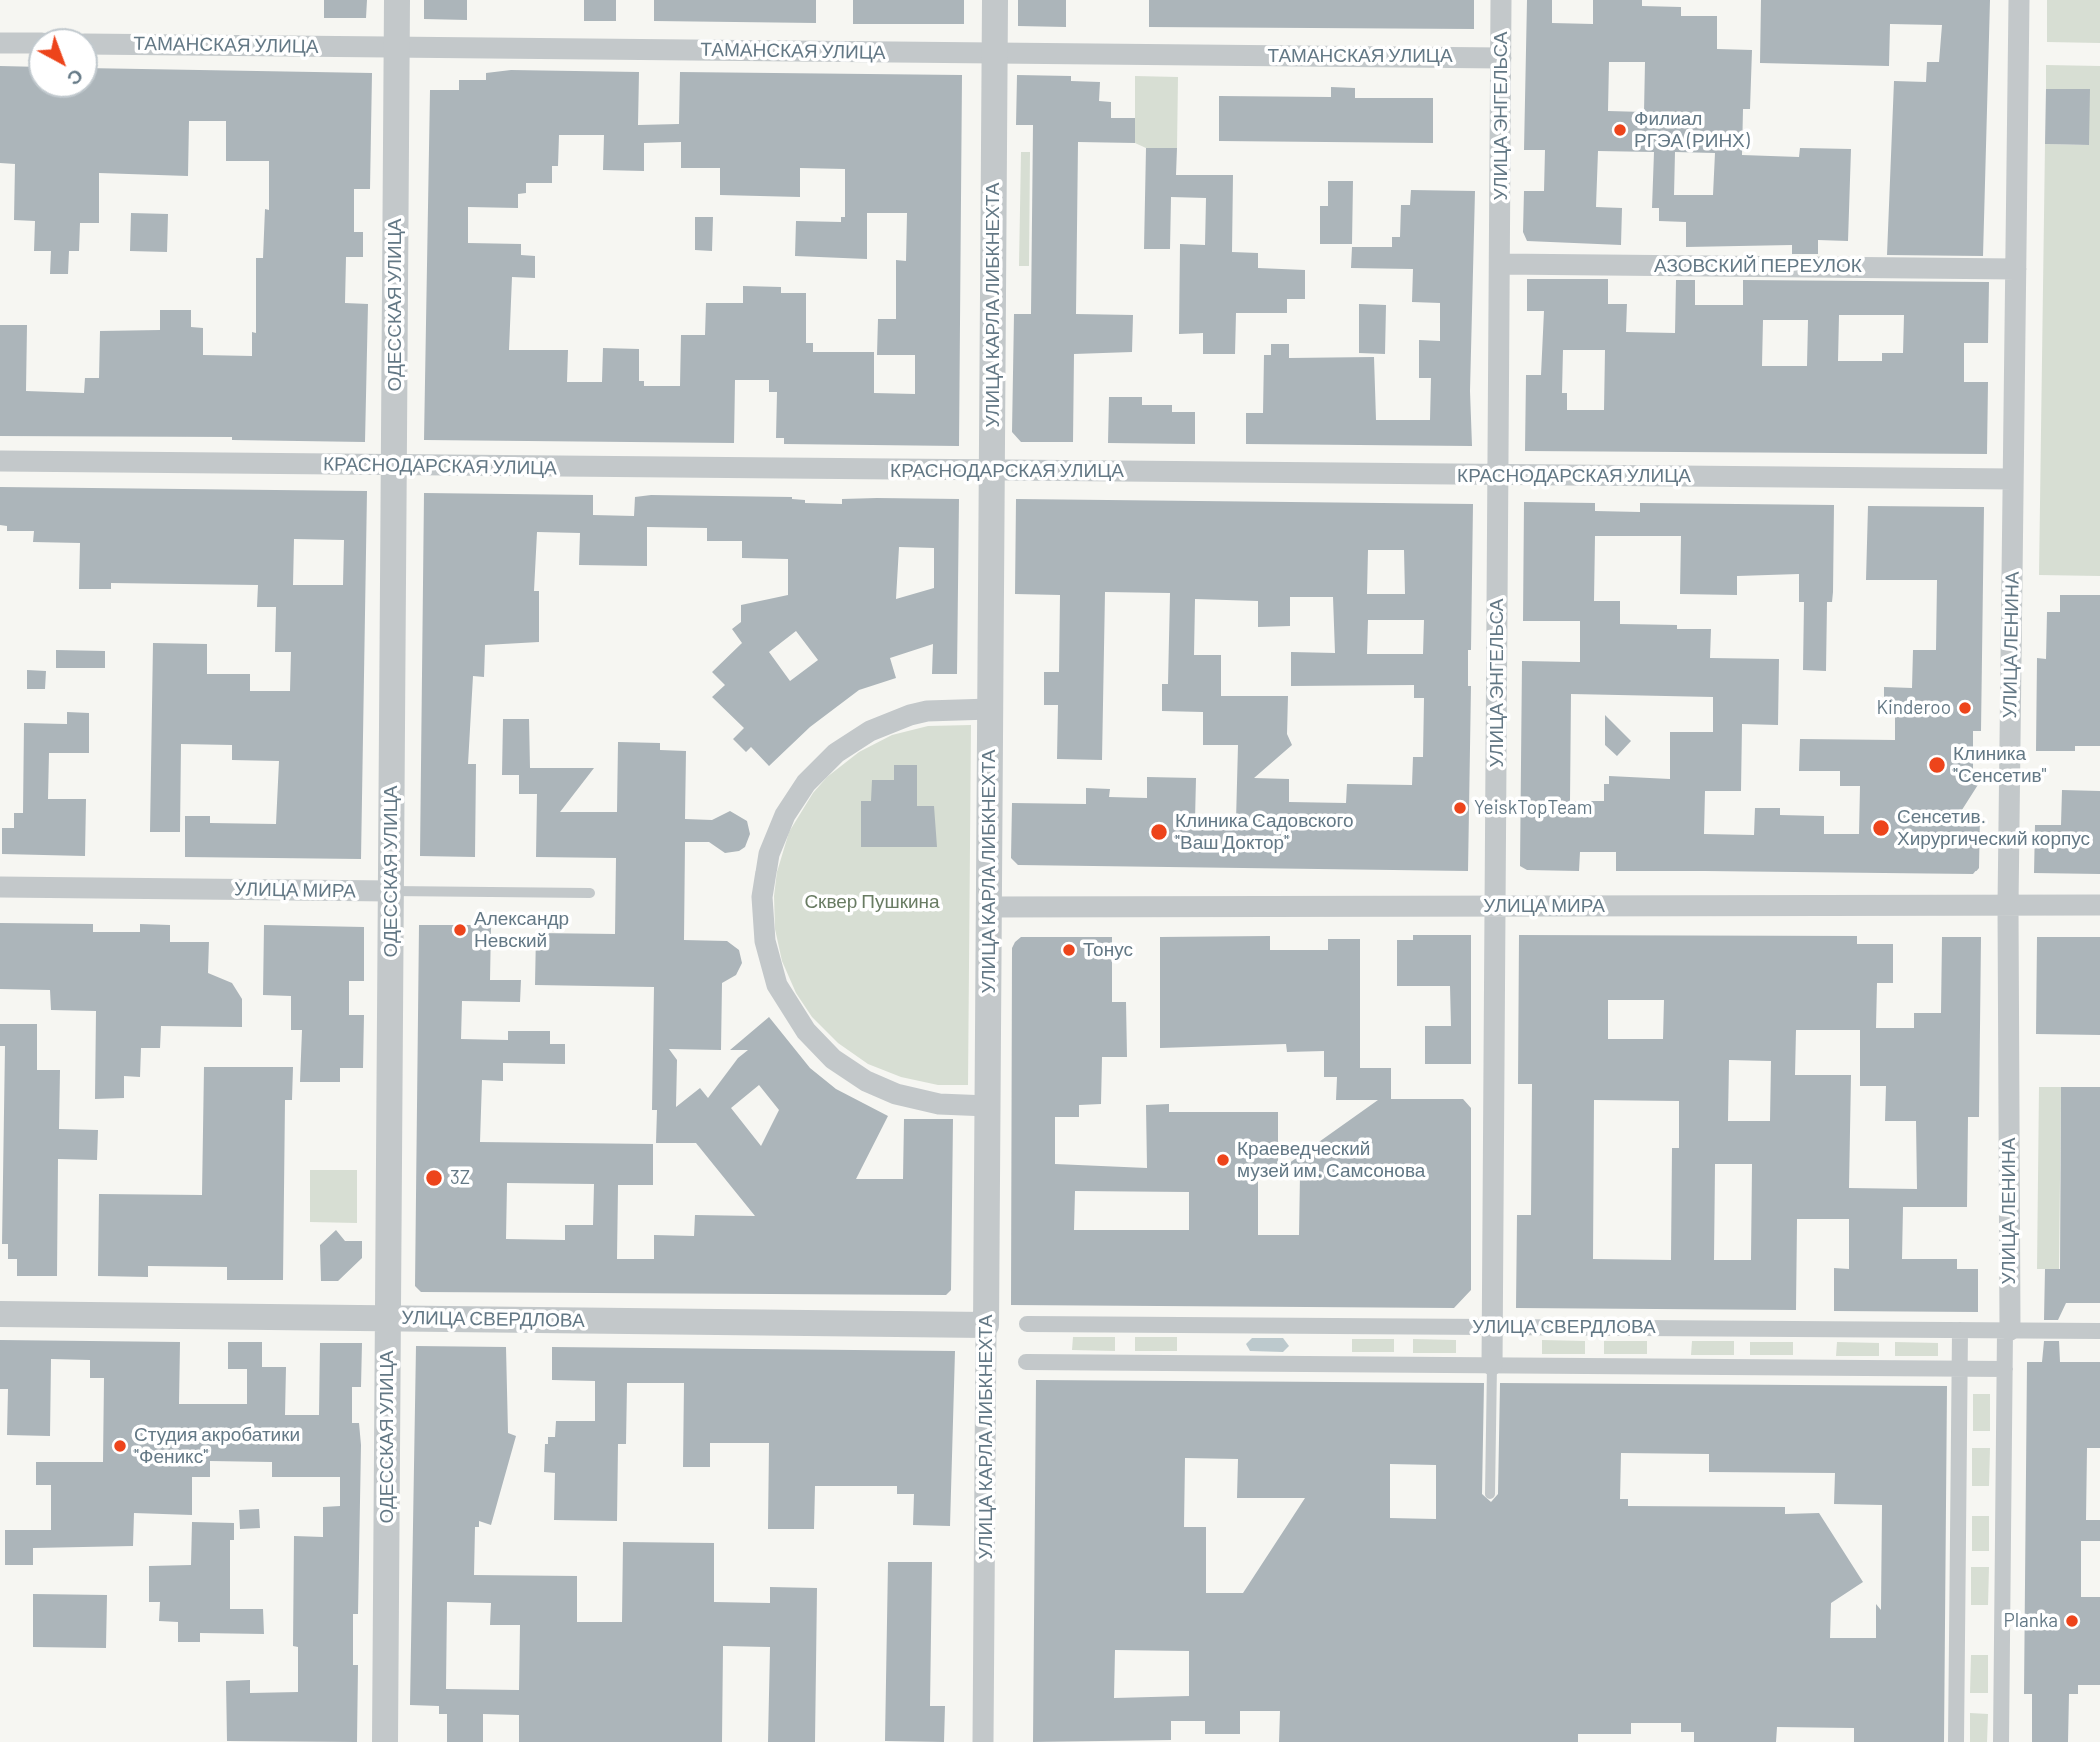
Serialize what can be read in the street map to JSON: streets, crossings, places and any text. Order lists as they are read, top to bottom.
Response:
{
  "streets": {
    "street": [
      "ТАМАНСКАЯ УЛИЦА",
      "УЛИЦА ЭНГЕЛЬСА",
      "АЗОВСКИЙ ПЕРЕУЛОК",
      "ОДЕССКАЯ УЛИЦА",
      "УЛИЦА КАРЛА ЛИБКНЕХТА",
      "КРАСНОДАРСКАЯ УЛИЦА",
      "УЛИЦА ЛЕНИНА",
      "УЛИЦА МИРА",
      "УЛИЦА СВЕРДЛОВА"
    ]
  },
  "crossings": [
    ["ТАМАНСКАЯ УЛИЦА", "УЛИЦА ЭНГЕЛЬСА"],
    ["ТАМАНСКАЯ УЛИЦА", "ОДЕССКАЯ УЛИЦА"],
    ["ТАМАНСКАЯ УЛИЦА", "УЛИЦА КАРЛА ЛИБКНЕХТА"],
    ["УЛИЦА ЭНГЕЛЬСА", "АЗОВСКИЙ ПЕРЕУЛОК"],
    ["УЛИЦА ЭНГЕЛЬСА", "КРАСНОДАРСКАЯ УЛИЦА"],
    ["УЛИЦА ЭНГЕЛЬСА", "УЛИЦА МИРА"],
    ["УЛИЦА ЭНГЕЛЬСА", "УЛИЦА СВЕРДЛОВА"],
    ["АЗОВСКИЙ ПЕРЕУЛОК", "УЛИЦА ЛЕНИНА"],
    ["ОДЕССКАЯ УЛИЦА", "КРАСНОДАРСКАЯ УЛИЦА"],
    ["ОДЕССКАЯ УЛИЦА", "УЛИЦА МИРА"],
    ["ОДЕССКАЯ УЛИЦА", "УЛИЦА СВЕРДЛОВА"],
    ["УЛИЦА КАРЛА ЛИБКНЕХТА", "КРАСНОДАРСКАЯ УЛИЦА"],
    ["УЛИЦА КАРЛА ЛИБКНЕХТА", "УЛИЦА МИРА"],
    ["УЛИЦА КАРЛА ЛИБКНЕХТА", "УЛИЦА СВЕРДЛОВА"],
    ["КРАСНОДАРСКАЯ УЛИЦА", "УЛИЦА ЛЕНИНА"],
    ["УЛИЦА ЛЕНИНА", "УЛИЦА МИРА"],
    ["УЛИЦА ЛЕНИНА", "УЛИЦА СВЕРДЛОВА"]
  ],
  "parks": ["Сквер Пушкина"],
  "places": [
    "Филиал РГЭА (РИНХ)",
    "Kinderoo",
    "Клиника \"Сенсетив\"",
    "YeiskTopTeam",
    "Сенсетив. Хирургический корпус",
    "Клиника Садовского \"Ваш Доктор\"",
    "Александр Невский",
    "Тонус",
    "Краеведческий музей им. Самсонова",
    "3Z",
    "Студия акробатики \"Феникс\"",
    "Planka"
  ],
  "north": "bottom right"
}
